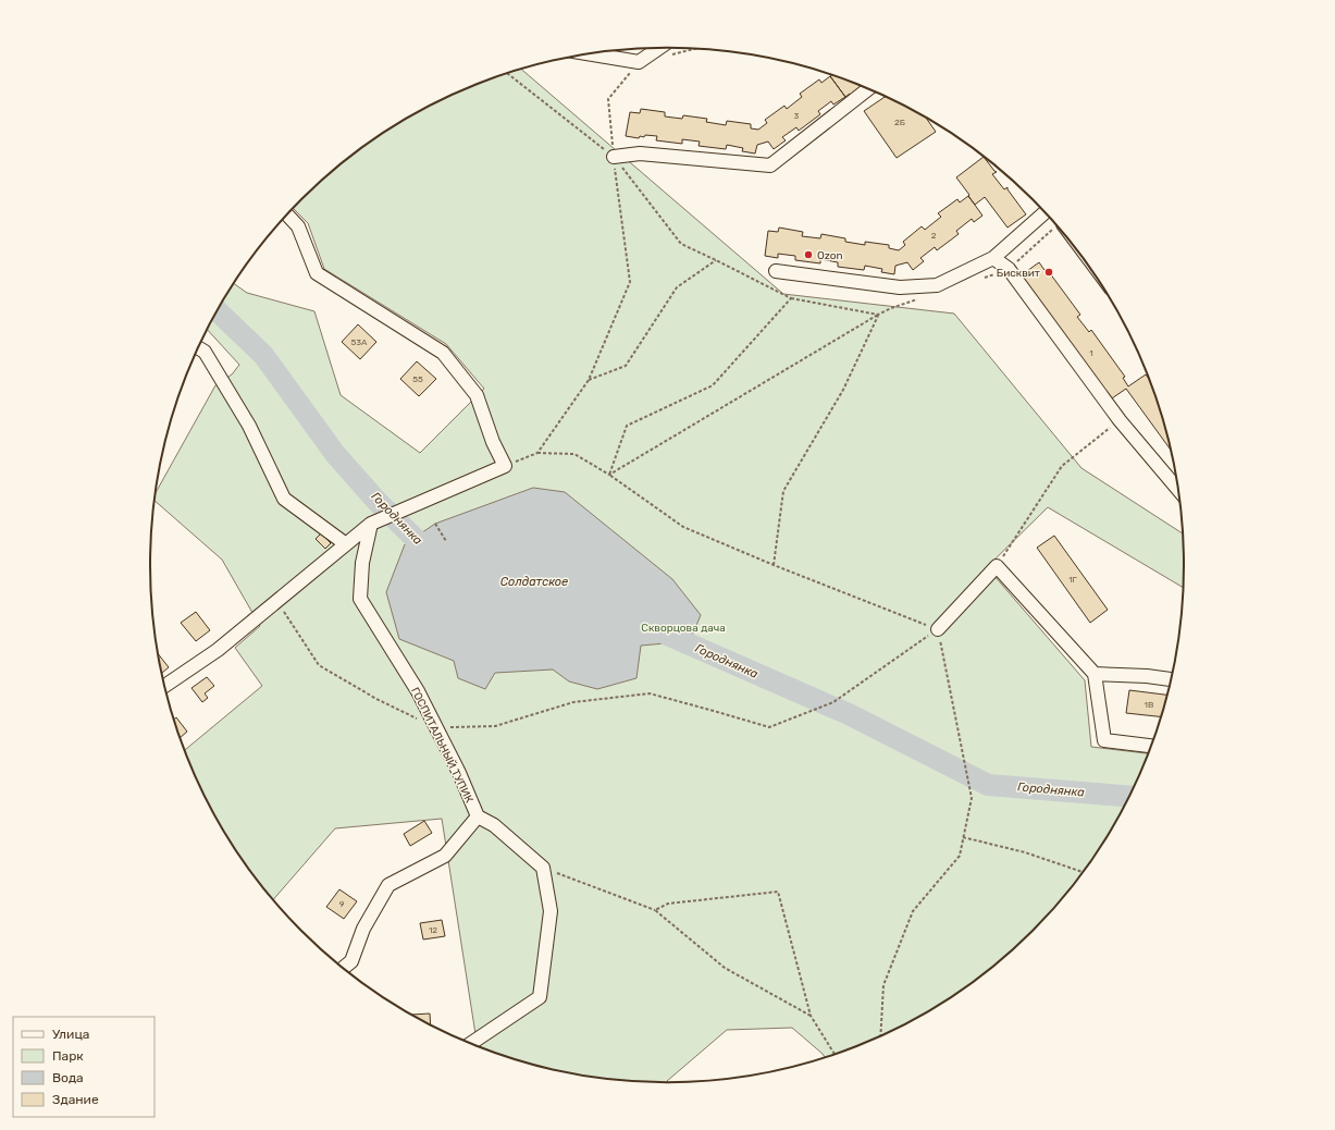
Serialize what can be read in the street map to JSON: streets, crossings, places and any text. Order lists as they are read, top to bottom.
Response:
{
  "streets": {
    "street": ["ГОСПИТАЛЬНЫЙ ТУПИК"]
  },
  "water": ["Городнянка", "Солдатское"],
  "parks": ["Скворцова дача"],
  "places": ["Ozon", "Бисквит"],
  "house_numbers": [
    "3",
    "2Б",
    "2",
    "53А",
    "1",
    "55",
    "1Г",
    "1В",
    "9",
    "12"
  ],
  "legend": [
    "Улица",
    "Парк",
    "Вода",
    "Здание"
  ]
}
